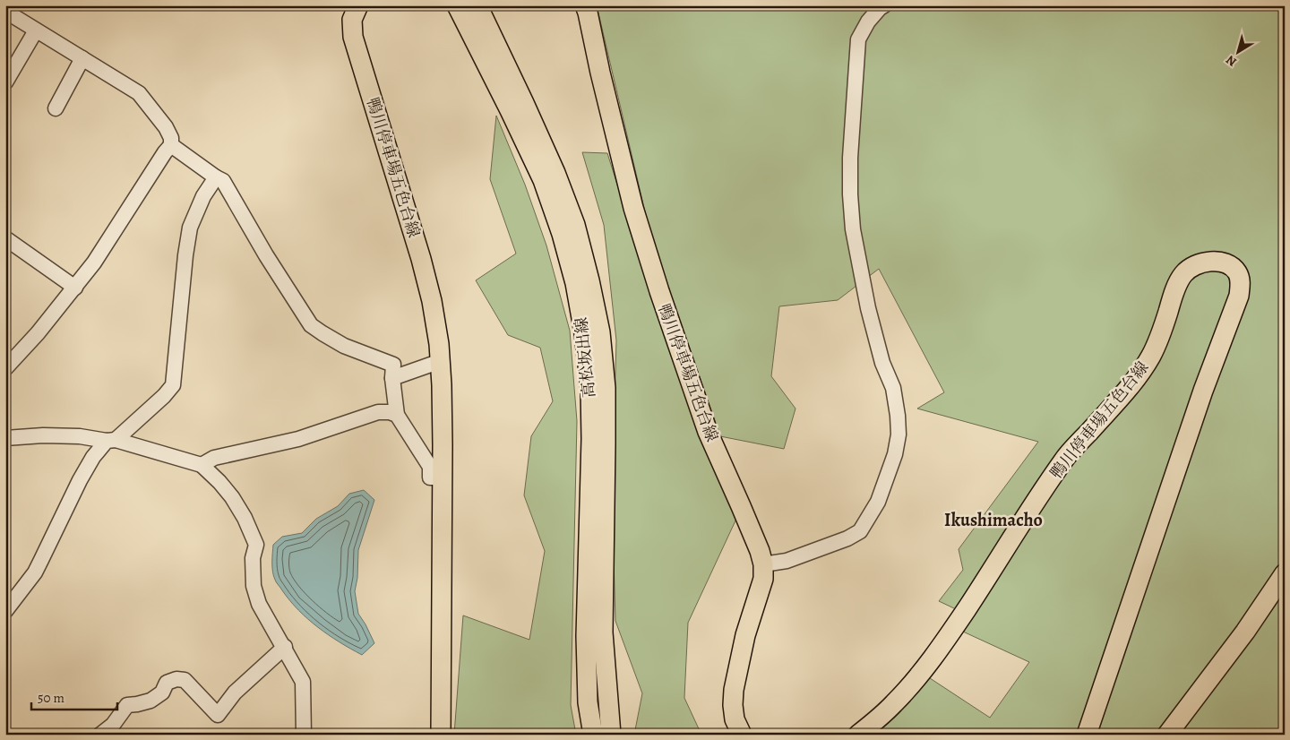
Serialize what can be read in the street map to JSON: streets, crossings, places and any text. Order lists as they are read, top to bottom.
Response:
{
  "streets": {
    "main road": ["鴨川停車場五色台線", "高松坂出線"]
  },
  "districts": ["Ikushimacho"],
  "scale_bar": "50 m",
  "north": "bottom left"
}
